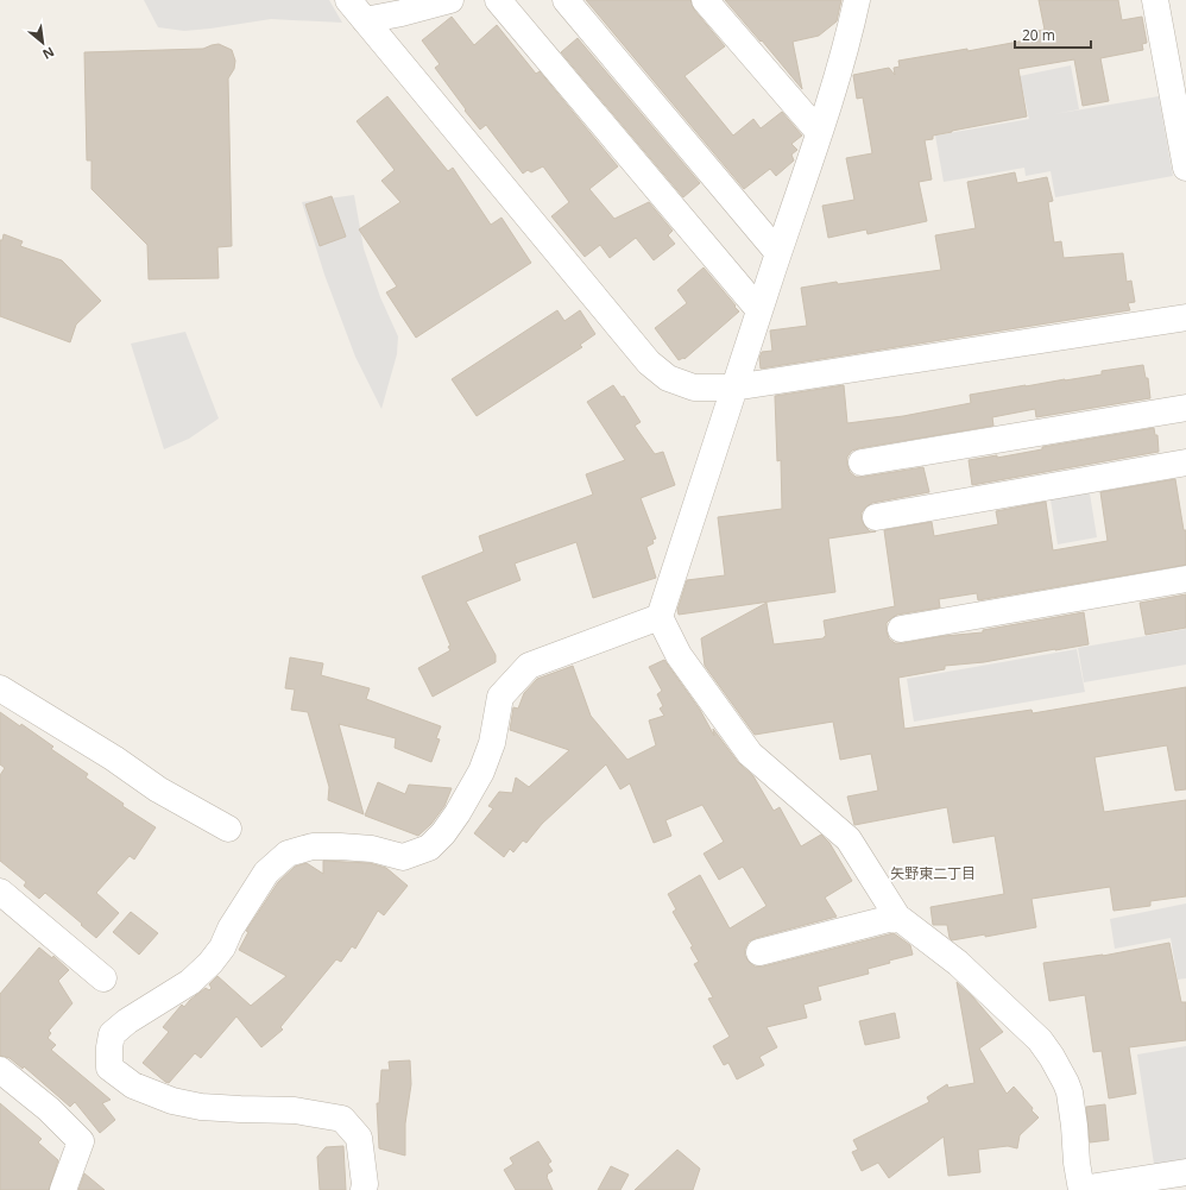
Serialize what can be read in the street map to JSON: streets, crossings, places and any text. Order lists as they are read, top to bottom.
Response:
{
  "districts": ["矢野東二丁目"],
  "scale_bar": "20 m",
  "north": "bottom right"
}
